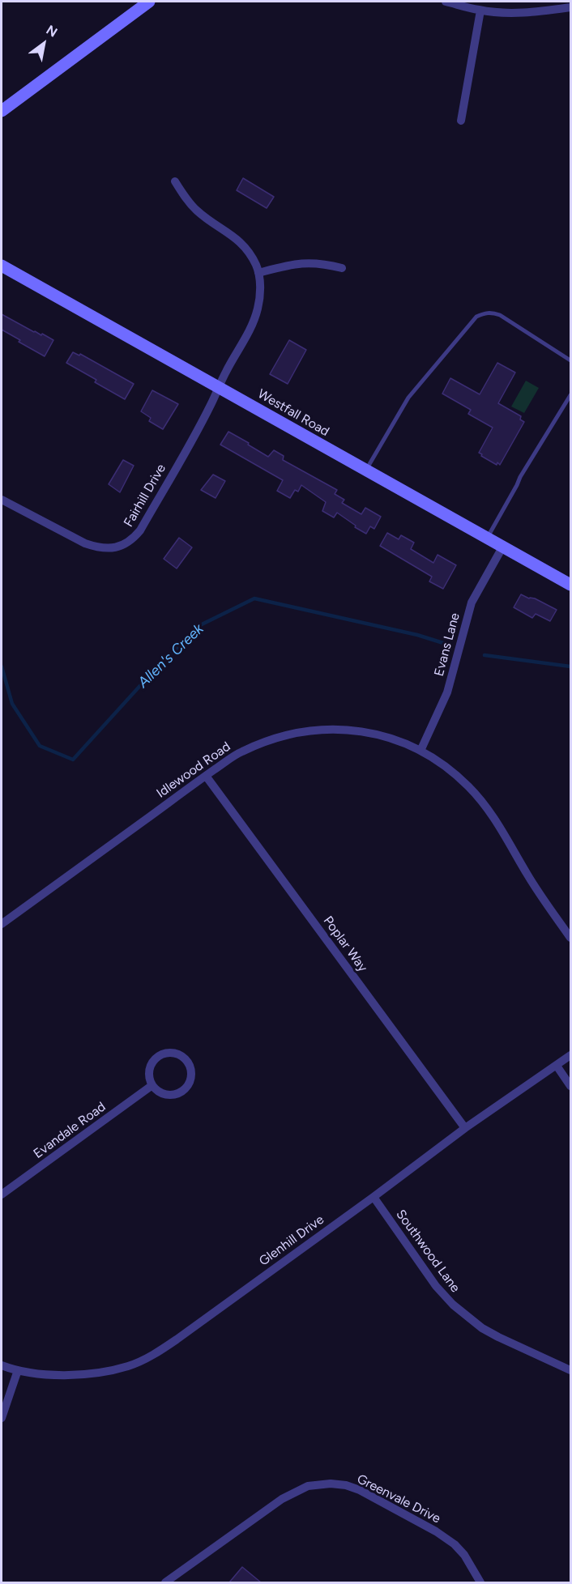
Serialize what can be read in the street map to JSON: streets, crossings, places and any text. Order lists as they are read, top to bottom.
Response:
{
  "streets": {
    "street": [
      "Westfall Road",
      "Fairhill Drive",
      "Evans Lane",
      "Idlewood Road",
      "Poplar Way",
      "Evandale Road",
      "Glenhill Drive",
      "Southwood Lane",
      "Greenvale Drive"
    ]
  },
  "crossings": [
    ["Westfall Road", "Fairhill Drive"],
    ["Westfall Road", "Evans Lane"],
    ["Evans Lane", "Idlewood Road"],
    ["Idlewood Road", "Poplar Way"],
    ["Poplar Way", "Glenhill Drive"],
    ["Glenhill Drive", "Southwood Lane"]
  ],
  "water": ["Allen's Creek"],
  "north": "top right"
}
